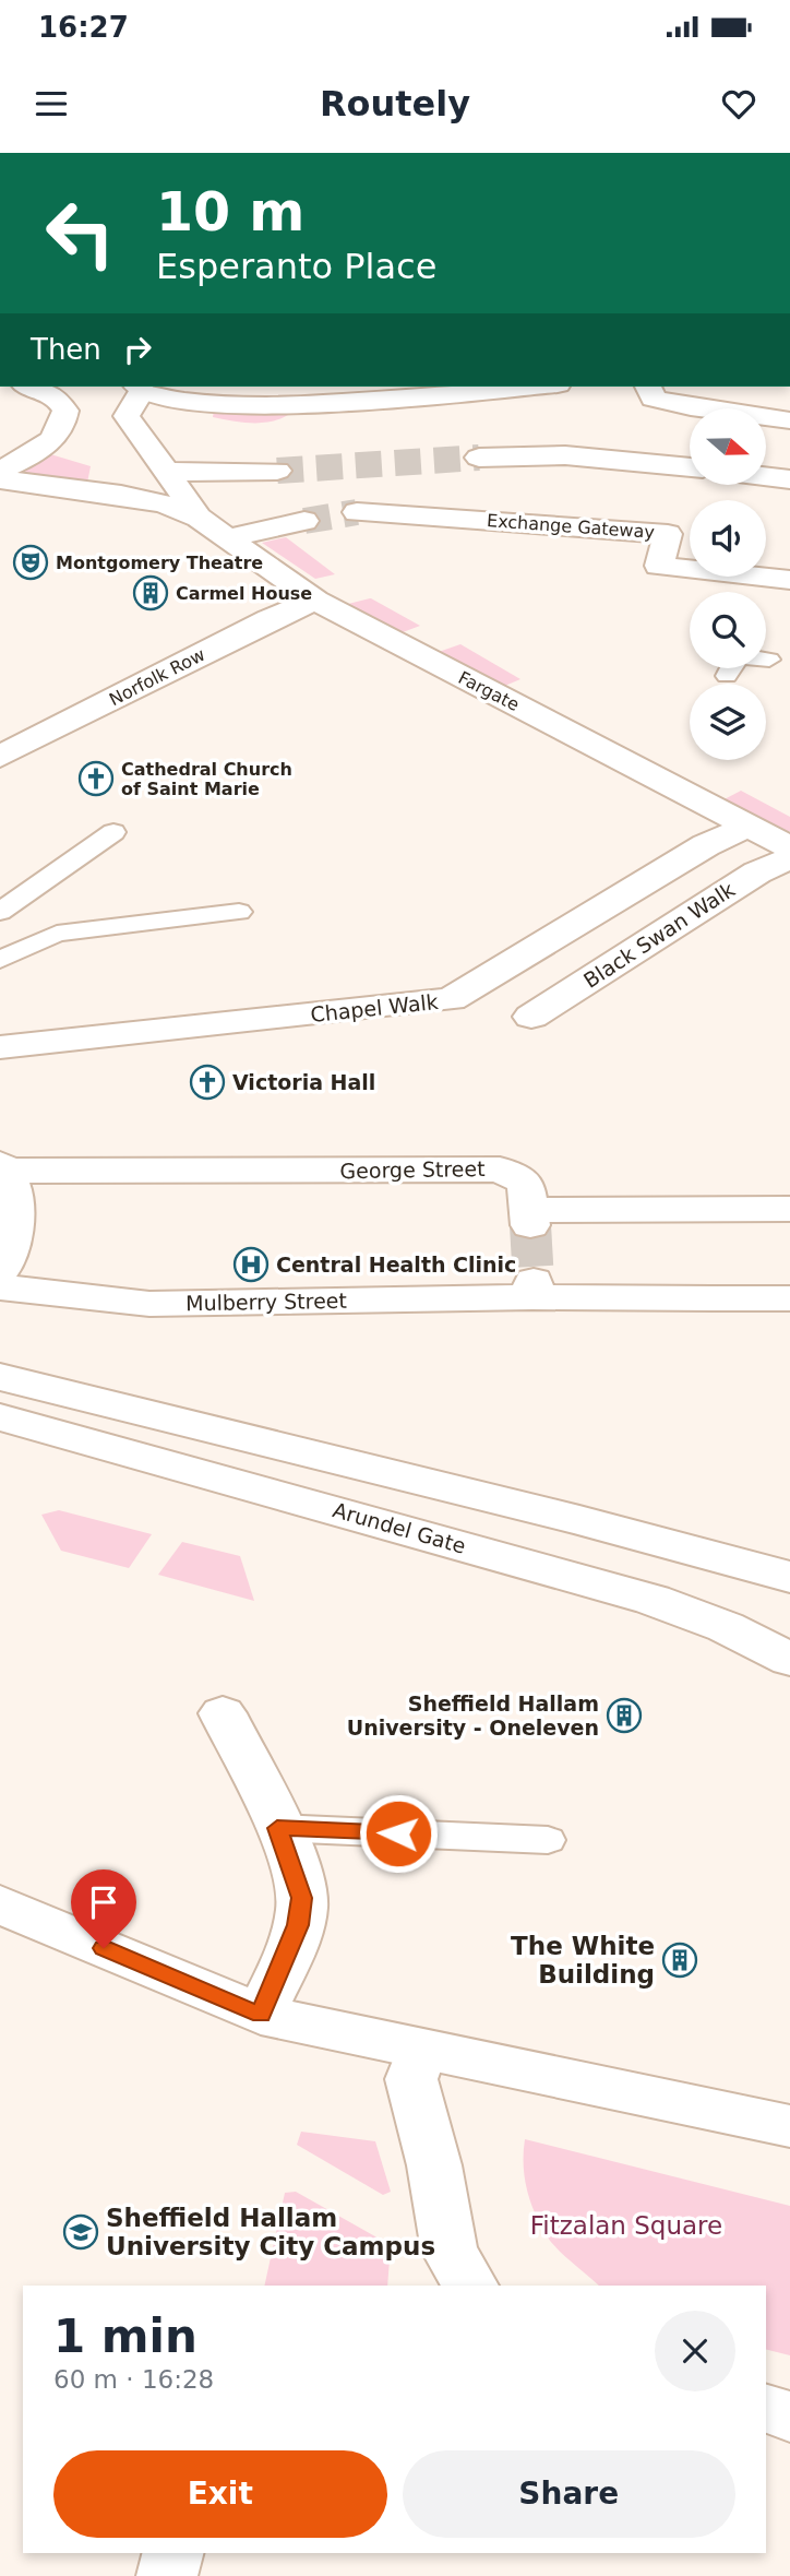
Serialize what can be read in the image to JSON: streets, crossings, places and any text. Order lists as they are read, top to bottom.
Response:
{
  "streets": {
    "street": [
      "Exchange Gateway",
      "Norfolk Row",
      "Fargate",
      "Black Swan Walk",
      "Chapel Walk",
      "George Street",
      "Mulberry Street",
      "Arundel Gate"
    ]
  },
  "crossings": [
    ["Norfolk Row", "Fargate"],
    ["Fargate", "Chapel Walk"]
  ],
  "parks": ["Fitzalan Square"],
  "places": {
    "theatre": ["Montgomery Theatre"],
    "building": ["Carmel House", "Sheffield Hallam University - Oneleven", "The White Building"],
    "church": ["Cathedral Church of Saint Marie", "Victoria Hall"],
    "hospital": ["Central Health Clinic"],
    "school or university": ["Sheffield Hallam University City Campus"]
  },
  "north": "right",
  "page": {
    "status": "16:27",
    "header": "Routely",
    "turn": ["10 m", "Esperanto Place"],
    "then": "Then",
    "heading": ["1 min", "60 m · 16:28"],
    "buttons": ["Exit", "Share"]
  }
}
